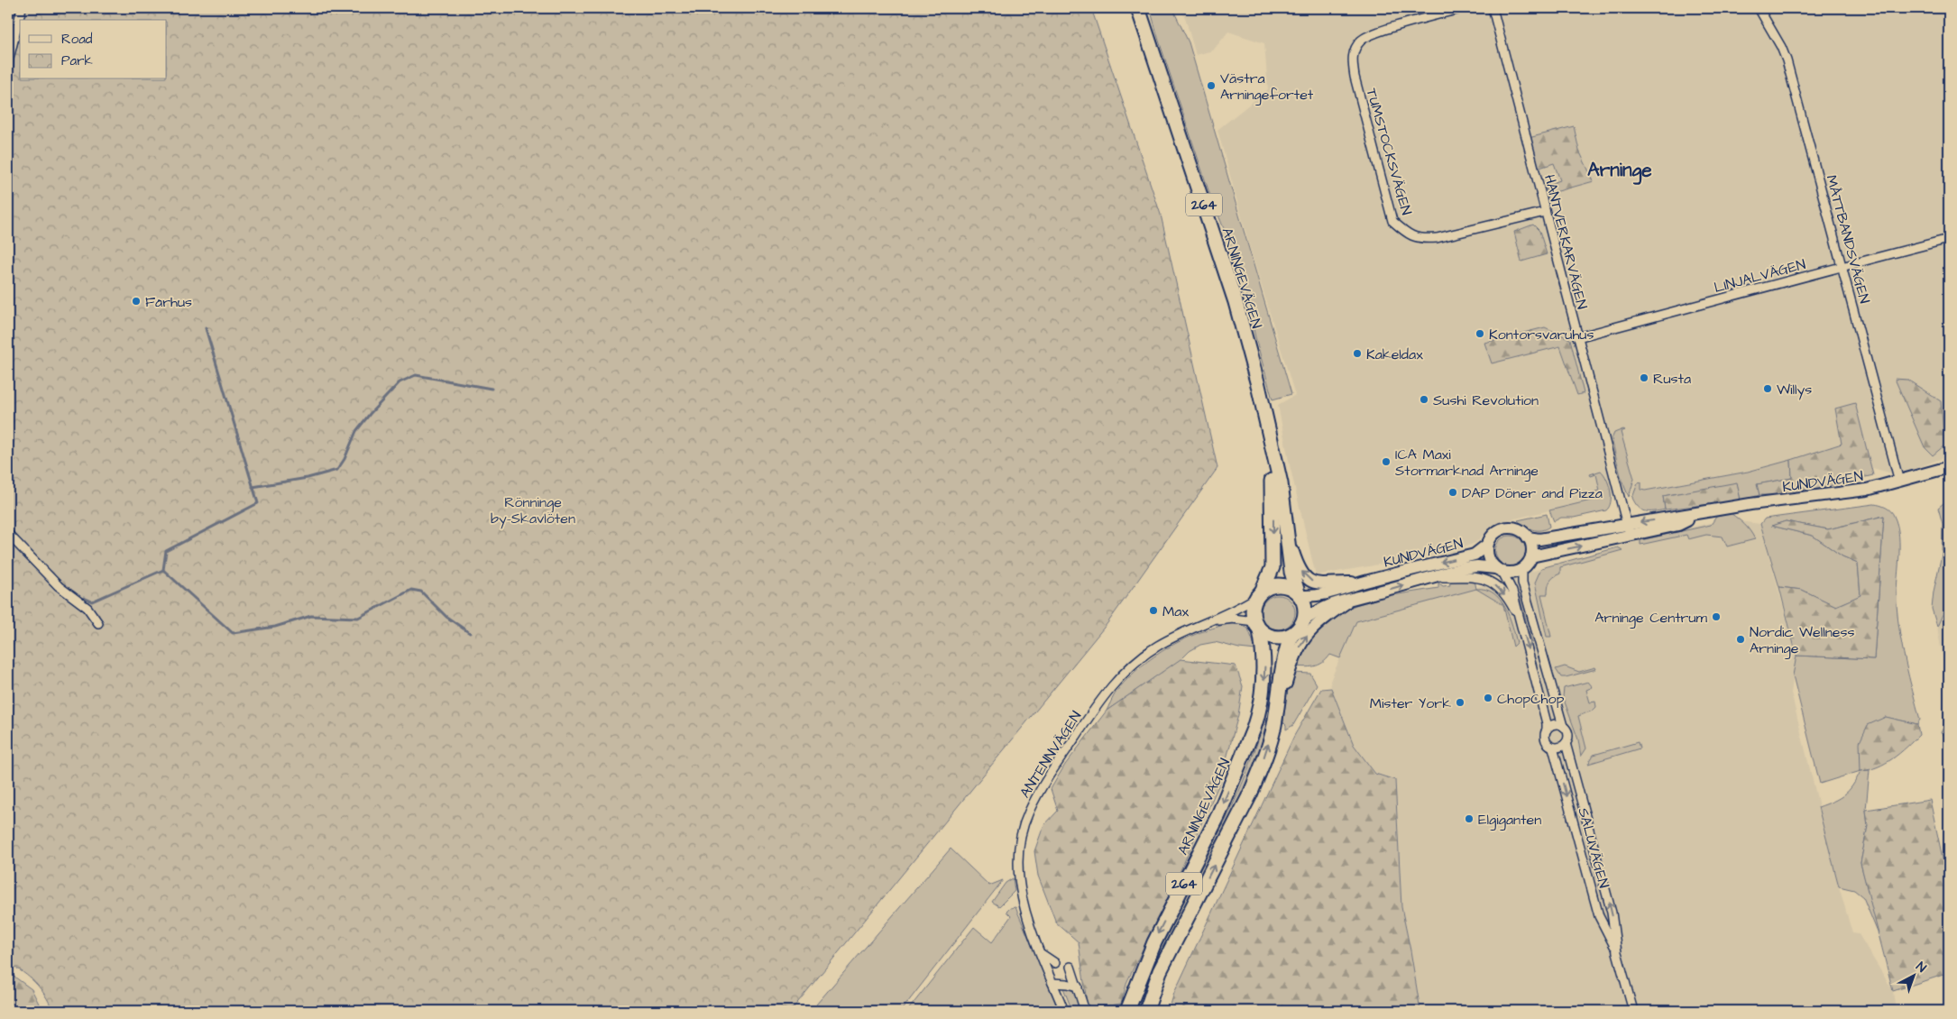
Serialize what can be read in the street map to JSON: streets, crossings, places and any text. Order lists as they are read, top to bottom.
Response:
{
  "streets": {
    "main road": ["264", "ARNINGEVÄGEN"],
    "street": [
      "TUMSTOCKSVÄGEN",
      "MÅTTBANDSVÄGEN",
      "HANTVERKARVÄGEN",
      "LINJALVÄGEN",
      "KUNDVÄGEN",
      "ANTENNVÄGEN",
      "SALUVÄGEN"
    ]
  },
  "crossings": [
    ["TUMSTOCKSVÄGEN", "HANTVERKARVÄGEN"],
    ["264", "ARNINGEVÄGEN"],
    ["264", "KUNDVÄGEN"],
    ["264", "ANTENNVÄGEN"],
    ["MÅTTBANDSVÄGEN", "LINJALVÄGEN"],
    ["MÅTTBANDSVÄGEN", "KUNDVÄGEN"],
    ["HANTVERKARVÄGEN", "LINJALVÄGEN"],
    ["HANTVERKARVÄGEN", "KUNDVÄGEN"],
    ["ARNINGEVÄGEN", "KUNDVÄGEN"],
    ["ARNINGEVÄGEN", "ANTENNVÄGEN"],
    ["KUNDVÄGEN", "ANTENNVÄGEN"],
    ["KUNDVÄGEN", "SALUVÄGEN"]
  ],
  "districts": ["Arninge"],
  "parks": ["Rönninge by-Skavlöten"],
  "places": [
    "Västra Arningefortet",
    "Fårhus",
    "Kontorsvaruhus",
    "Kakeldax",
    "Rusta",
    "Willys",
    "Sushi Revolution",
    "ICA Maxi Stormarknad Arninge",
    "DAP Döner and Pizza",
    "Max",
    "Arninge Centrum",
    "Nordic Wellness Arninge",
    "ChopChop",
    "Mister York",
    "Elgiganten"
  ],
  "legend": ["Road", "Park"],
  "north": "top right"
}
